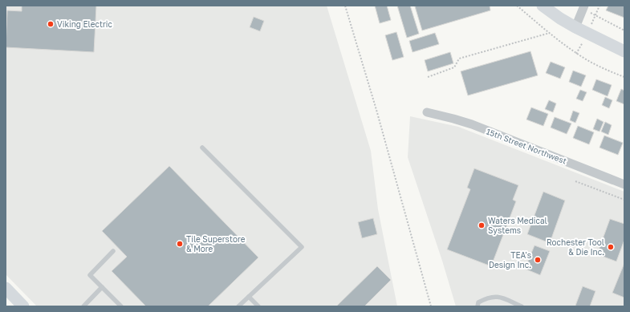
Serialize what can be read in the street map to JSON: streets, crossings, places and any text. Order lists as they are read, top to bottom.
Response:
{
  "streets": {
    "street": ["15th Street Northwest"]
  },
  "places": [
    "Viking Electric",
    "Waters Medical Systems",
    "Tile Superstore & More",
    "Rochester Tool & Die Inc.",
    "TEA's Design Inc."
  ]
}
